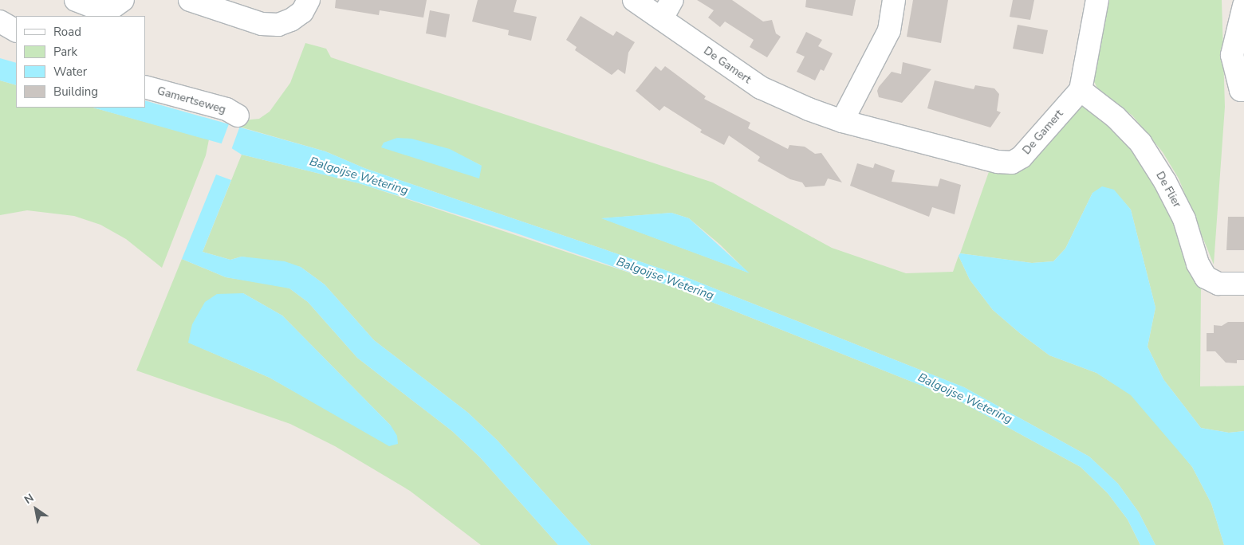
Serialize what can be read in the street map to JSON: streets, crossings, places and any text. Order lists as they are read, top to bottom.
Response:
{
  "streets": {
    "street": ["De Gamert", "Gamertseweg", "De Flier"]
  },
  "crossings": [
    ["De Gamert", "De Flier"]
  ],
  "water": ["Balgoijse Wetering"],
  "legend": [
    "Road",
    "Park",
    "Water",
    "Building"
  ],
  "north": "top left"
}
